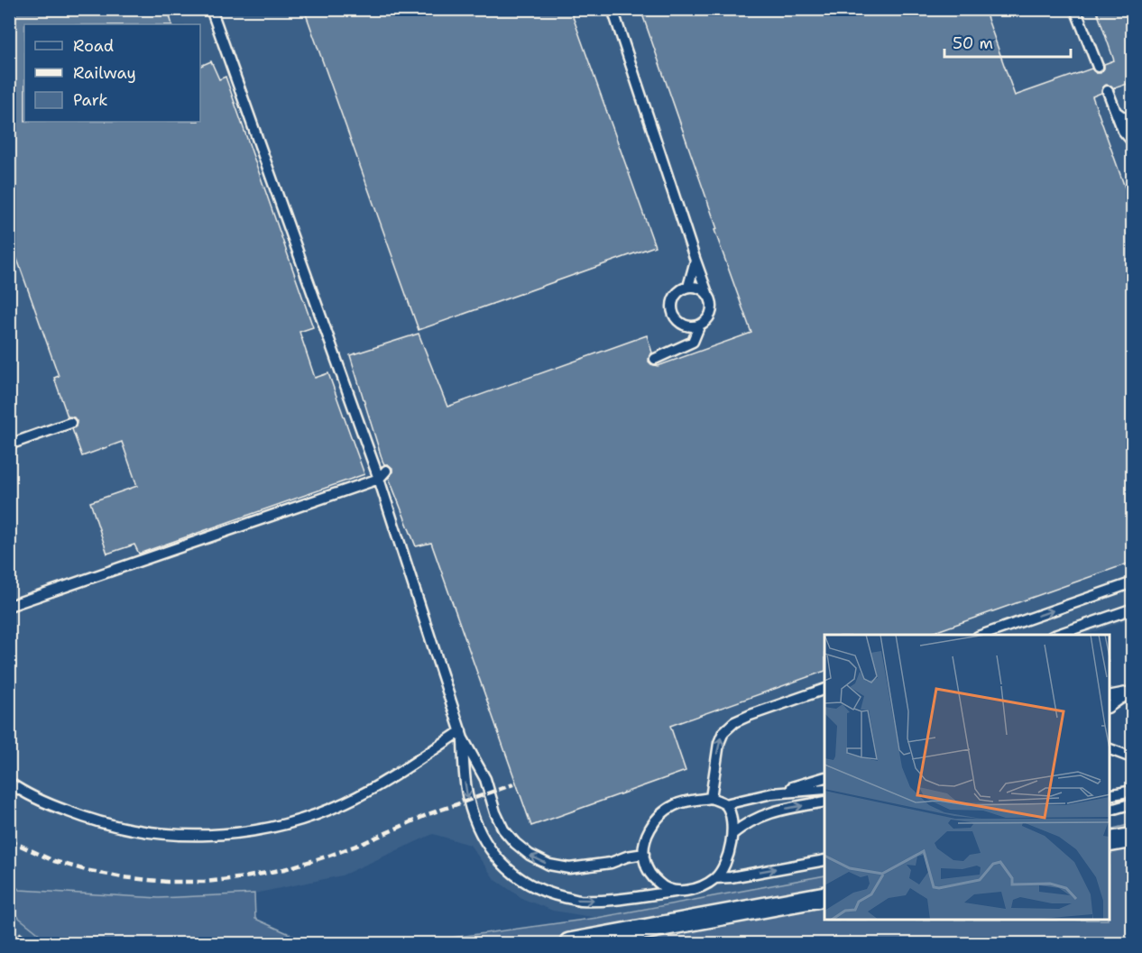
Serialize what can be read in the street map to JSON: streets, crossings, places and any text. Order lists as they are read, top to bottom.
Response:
{
  "legend": ["Road", "Railway", "Park"],
  "scale_bar": "50 m"
}
